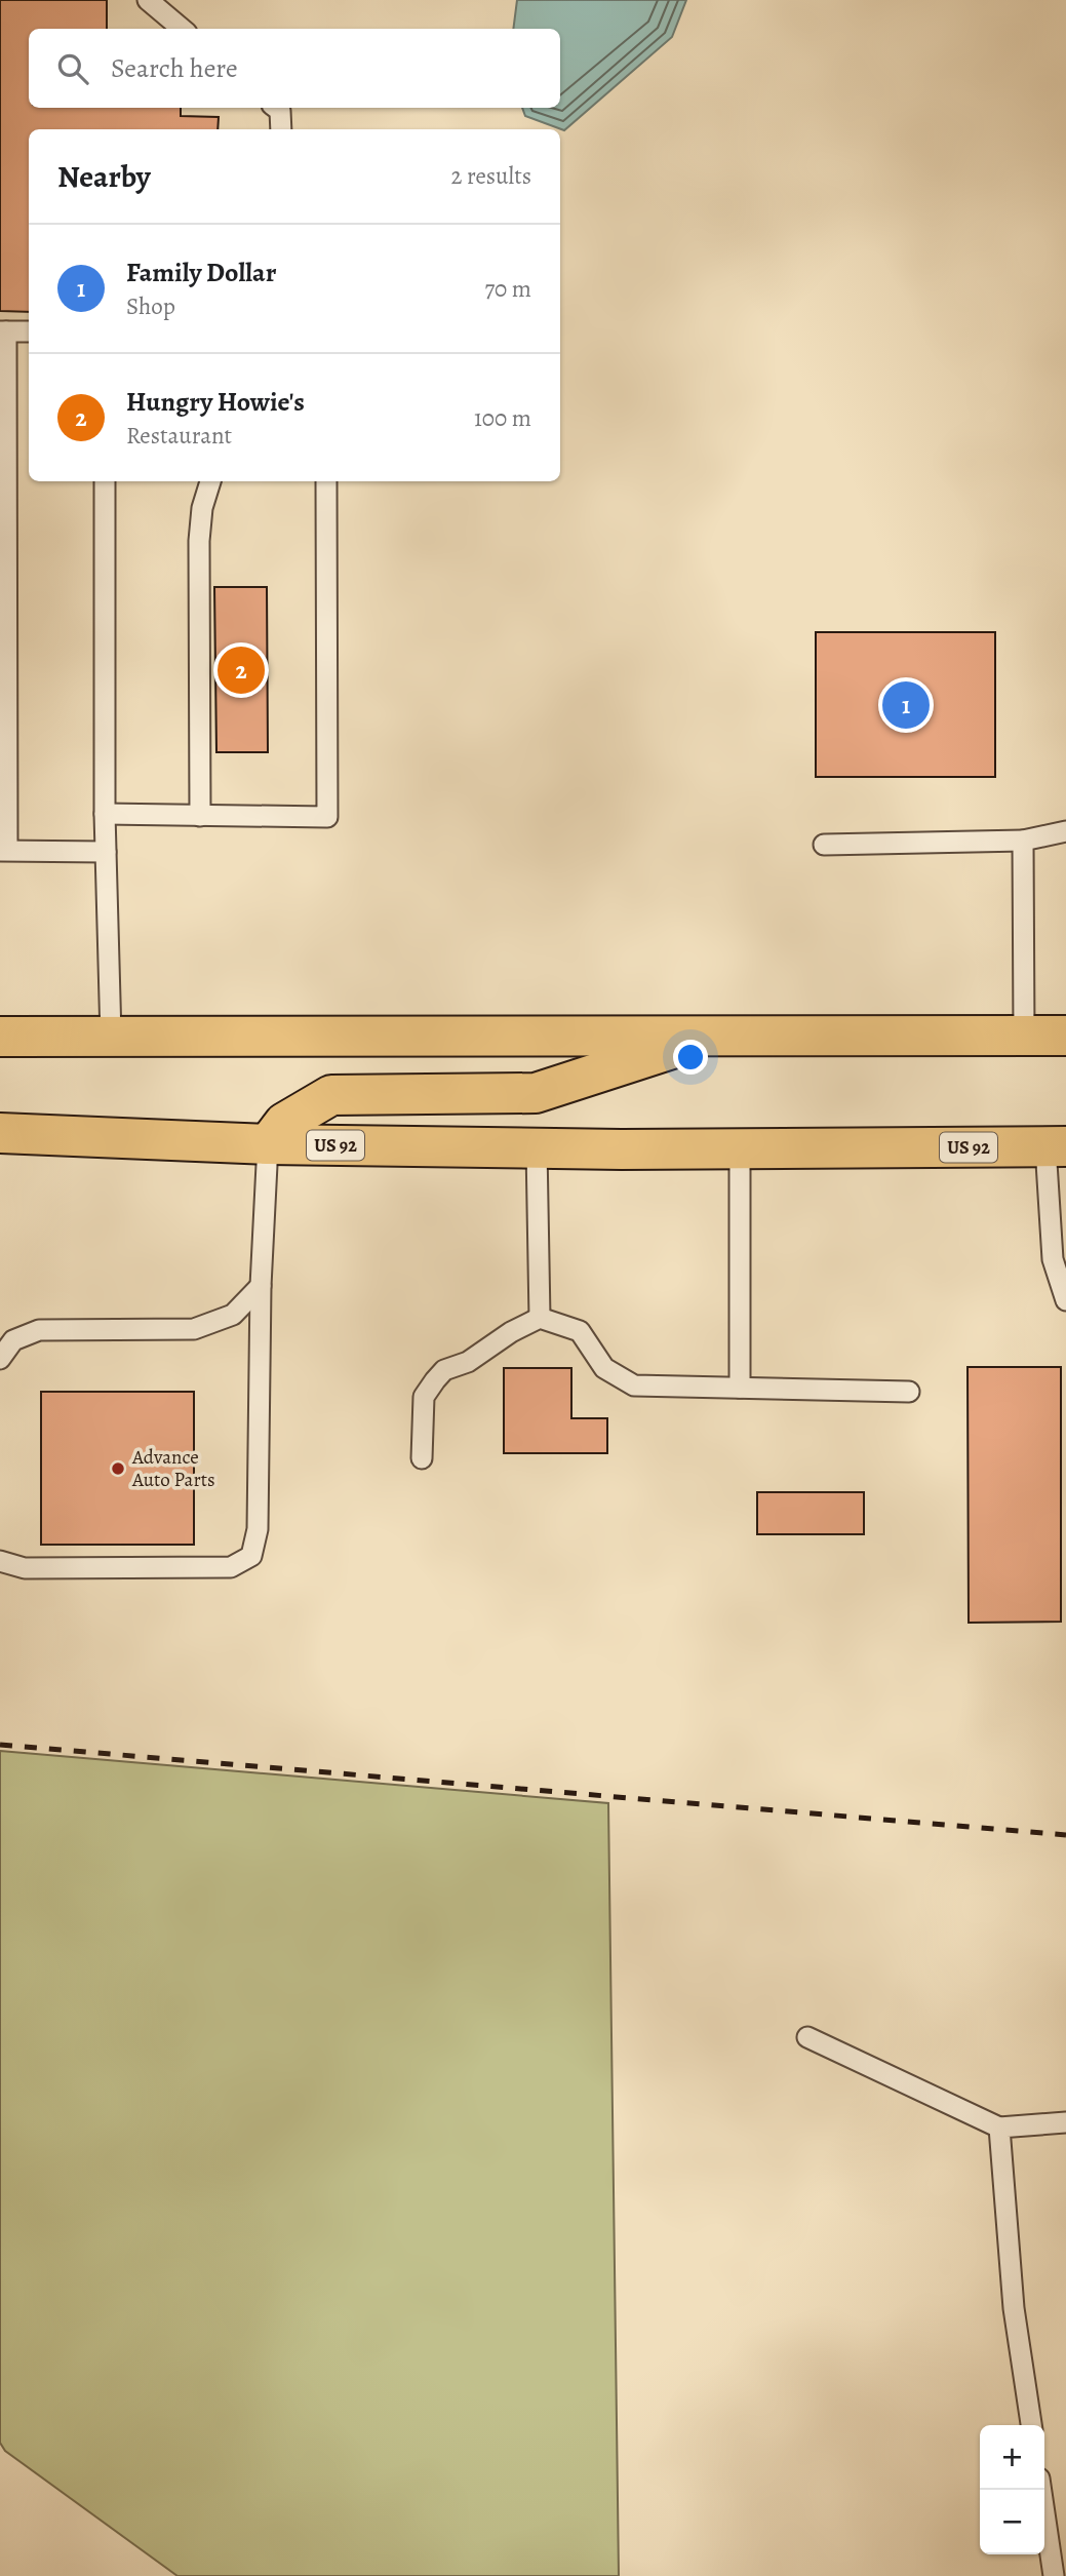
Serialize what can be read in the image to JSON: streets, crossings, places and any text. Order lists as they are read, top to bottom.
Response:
{
  "streets": {
    "main road": ["US 92"]
  },
  "places": ["Advance Auto Parts"],
  "page": {
    "search": "Search here",
    "heading": ["Nearby", "2 results"],
    "list": [
      {
        "mark": "1",
        "name": "Family Dollar",
        "note": "Shop",
        "value": "70 m"
      },
      {
        "mark": "2",
        "name": "Hungry Howie's",
        "note": "Restaurant",
        "value": "100 m"
      }
    ],
    "pins": ["2", "1"],
    "map_buttons": ["+", "−"]
  }
}
